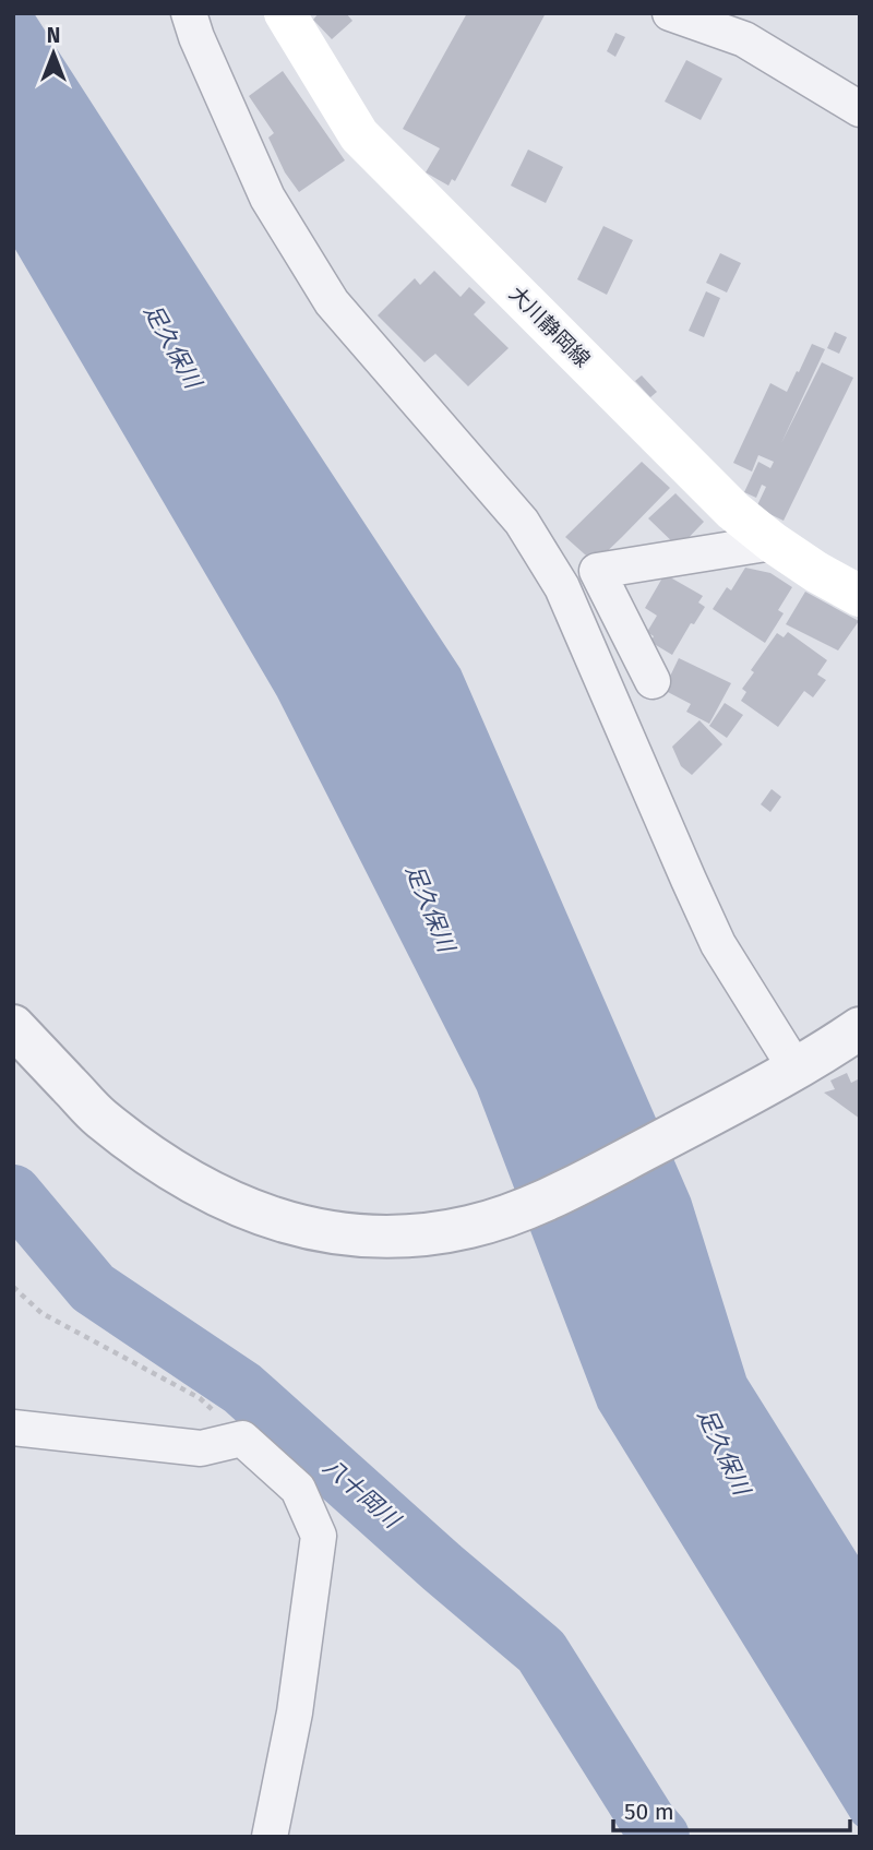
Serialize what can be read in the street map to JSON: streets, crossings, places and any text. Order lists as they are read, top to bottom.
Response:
{
  "streets": {
    "main road": ["大川静岡線"]
  },
  "water": ["足久保川", "八十岡川"],
  "scale_bar": "50 m",
  "north": "top"
}
